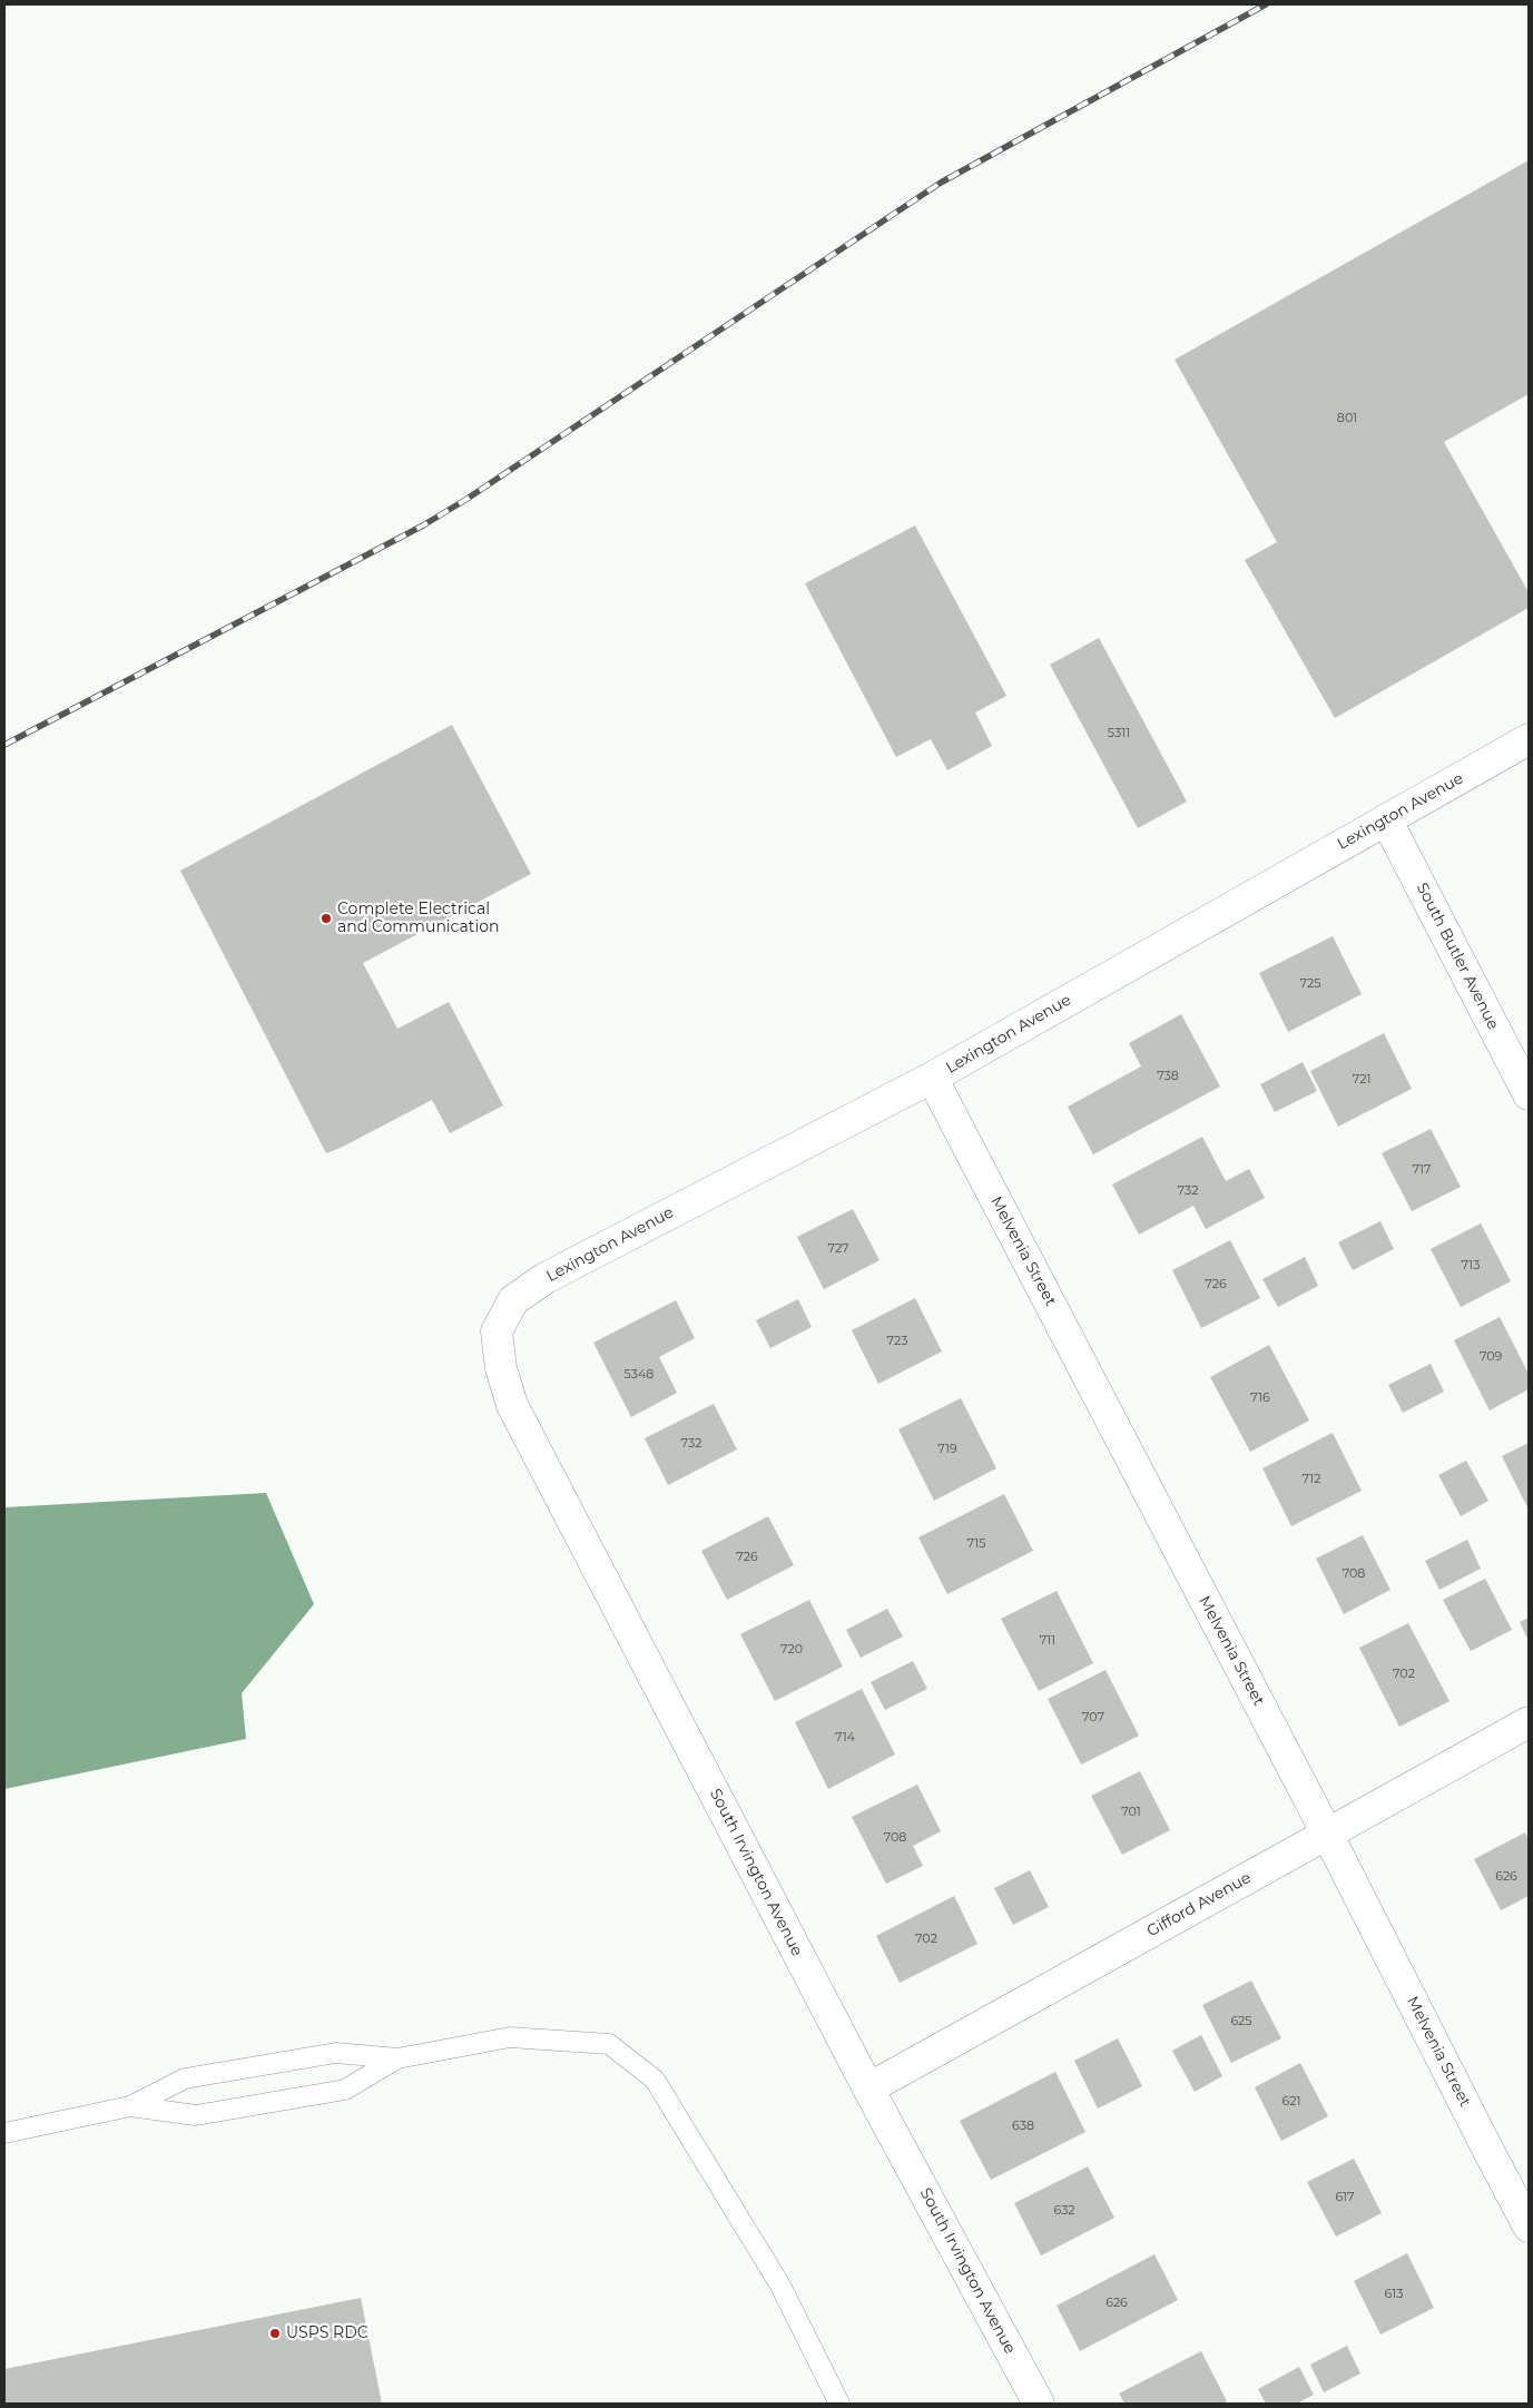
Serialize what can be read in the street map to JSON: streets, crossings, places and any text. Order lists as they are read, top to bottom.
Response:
{
  "streets": {
    "street": [
      "Lexington Avenue",
      "South Butler Avenue",
      "Melvenia Street",
      "South Irvington Avenue",
      "Gifford Avenue"
    ]
  },
  "crossings": [
    ["Lexington Avenue", "South Butler Avenue"],
    ["Lexington Avenue", "Melvenia Street"],
    ["Lexington Avenue", "South Irvington Avenue"],
    ["Melvenia Street", "Gifford Avenue"],
    ["South Irvington Avenue", "Gifford Avenue"]
  ],
  "places": ["Complete Electrical and Communication", "USPS RDC"],
  "house_numbers": [
    "801",
    "5311",
    "725",
    "738",
    "721",
    "717",
    "732",
    "727",
    "713",
    "726",
    "723",
    "709",
    "5348",
    "716",
    "732",
    "719",
    "712",
    "715",
    "726",
    "708",
    "711",
    "720",
    "702",
    "707",
    "714",
    "701",
    "708",
    "626",
    "702",
    "625",
    "621",
    "638",
    "617",
    "632",
    "613",
    "626"
  ]
}
